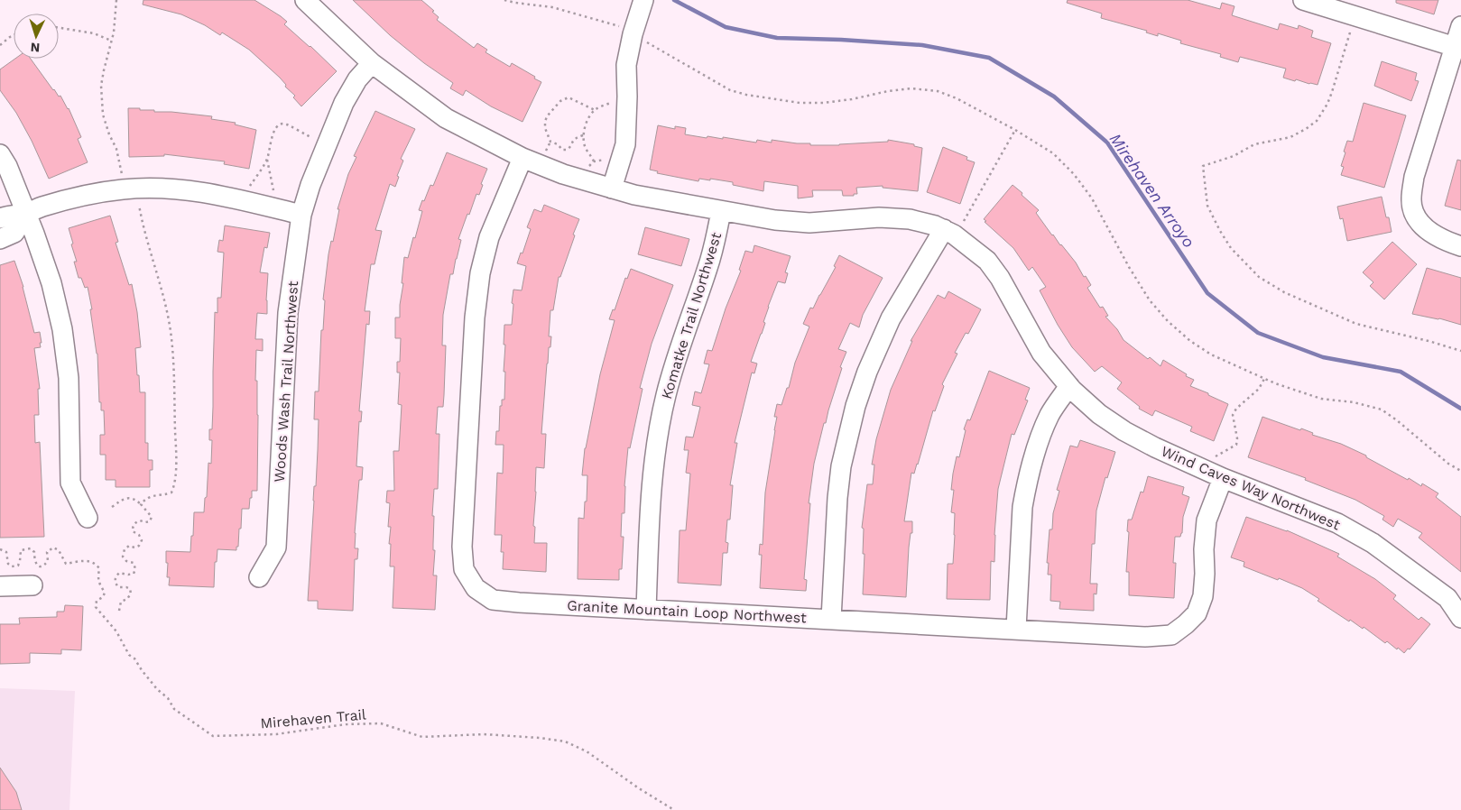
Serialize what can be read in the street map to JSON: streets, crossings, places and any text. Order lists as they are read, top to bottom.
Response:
{
  "streets": {
    "street": [
      "Komatke Trail Northwest",
      "Woods Wash Trail Northwest",
      "Wind Caves Way Northwest",
      "Granite Mountain Loop Northwest"
    ],
    "path": ["Mirehaven Trail"]
  },
  "crossings": [
    ["Komatke Trail Northwest", "Wind Caves Way Northwest"],
    ["Komatke Trail Northwest", "Granite Mountain Loop Northwest"],
    ["Woods Wash Trail Northwest", "Wind Caves Way Northwest"],
    ["Wind Caves Way Northwest", "Granite Mountain Loop Northwest"]
  ],
  "water": ["Mirehaven Arroyo"],
  "north": "bottom"
}
